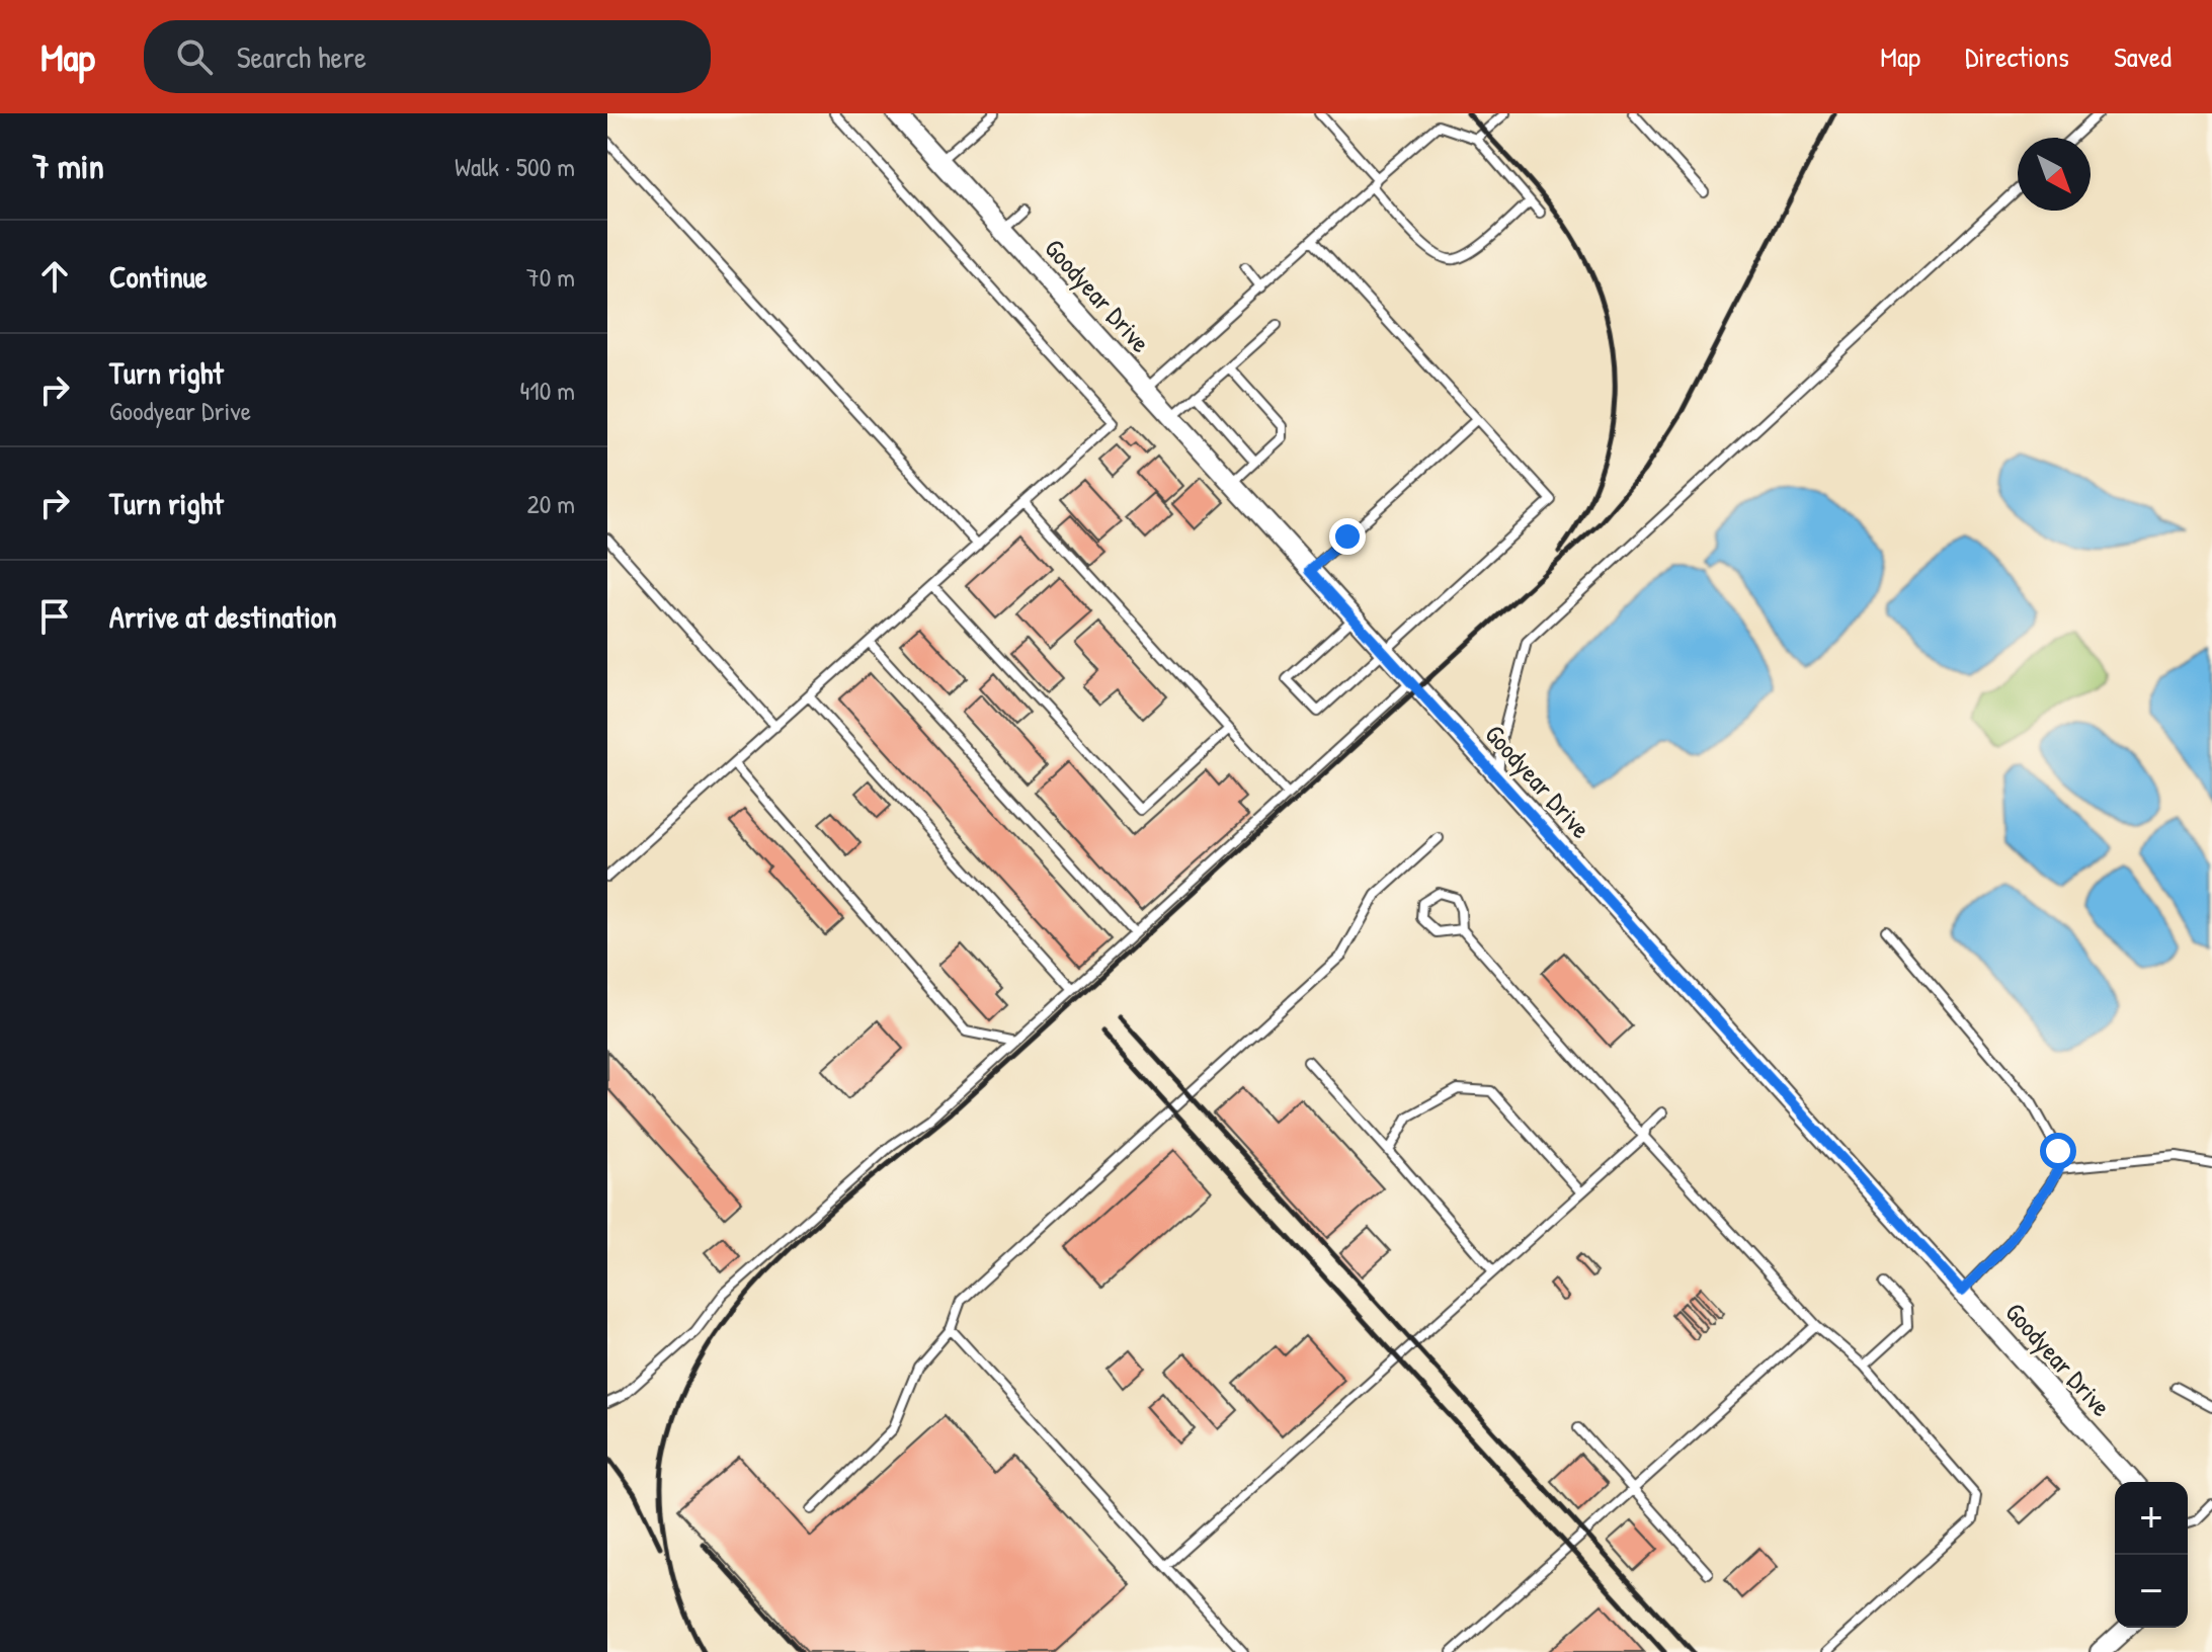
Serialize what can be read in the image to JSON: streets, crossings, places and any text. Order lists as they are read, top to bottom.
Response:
{
  "streets": {
    "street": ["Goodyear Drive"]
  },
  "north": "bottom right",
  "page": {
    "header": "Map",
    "search": "Search here",
    "nav": ["Map", "Directions", "Saved"],
    "heading": ["7 min", "Walk · 500 m"],
    "list": [
      ["Continue", "70 m"],
      ["Turn right", "Goodyear Drive", "410 m"],
      ["Turn right", "20 m"],
      "Arrive at destination"
    ],
    "map_buttons": ["+", "−"]
  }
}
